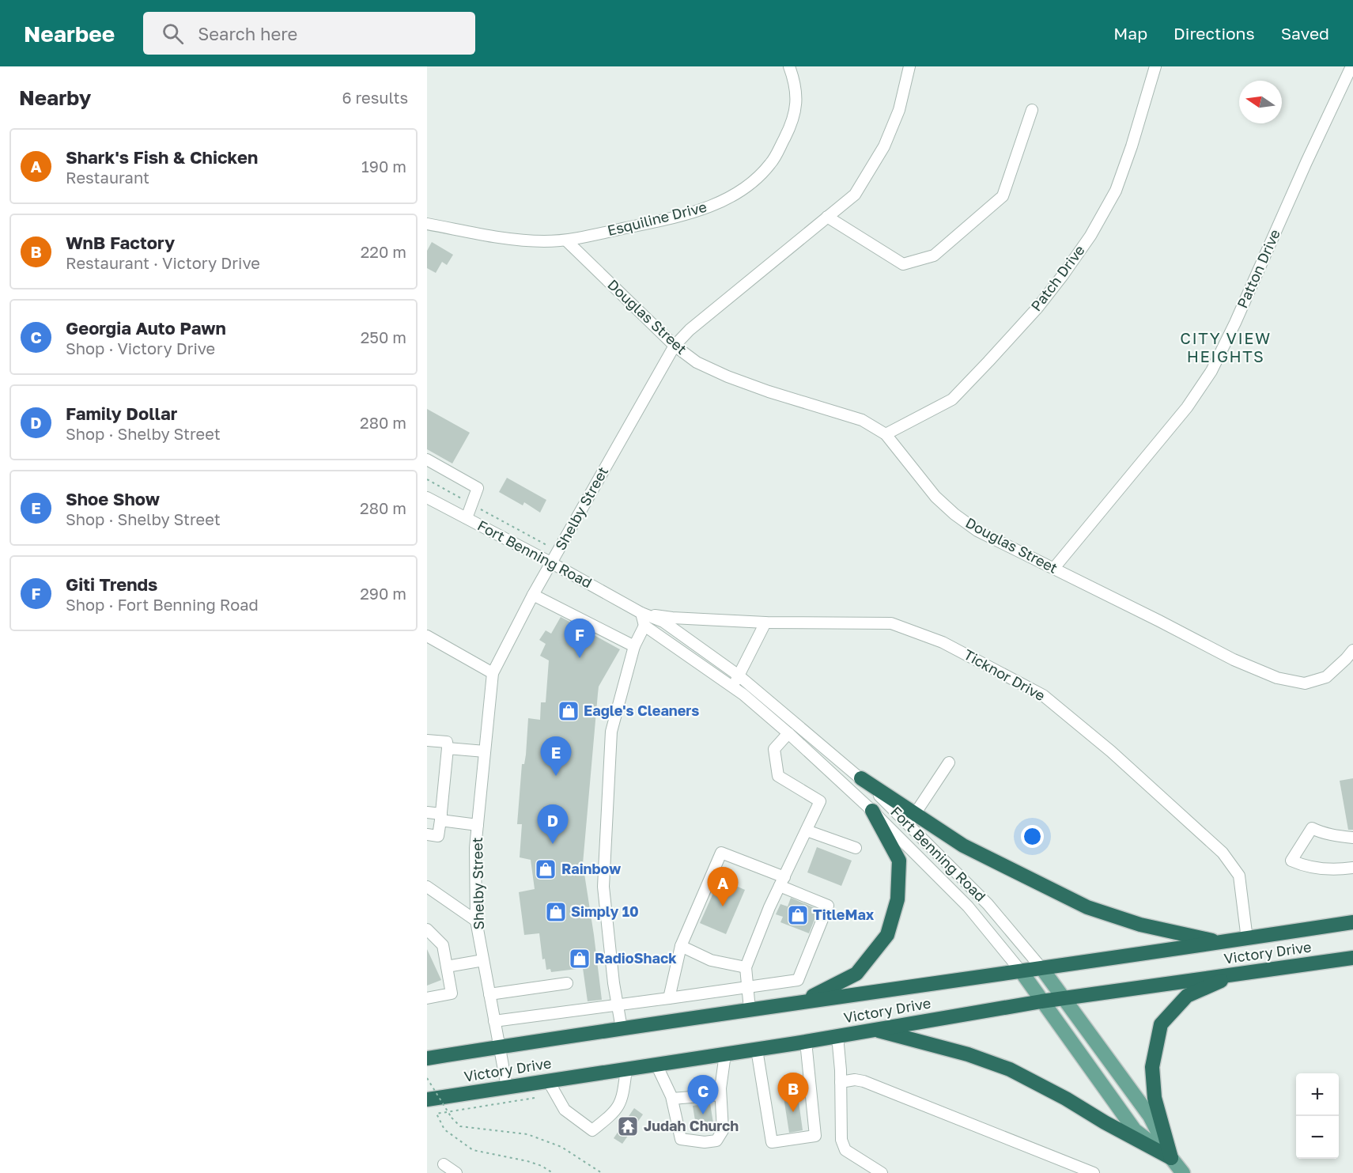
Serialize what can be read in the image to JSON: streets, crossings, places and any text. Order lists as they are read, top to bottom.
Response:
{
  "streets": {
    "highway": ["Victory Drive"],
    "main road": ["Fort Benning Road"],
    "street": [
      "Esquiline Drive",
      "Patton Drive",
      "Patch Drive",
      "Douglas Street",
      "Shelby Street",
      "Ticknor Drive"
    ]
  },
  "crossings": [
    ["Esquiline Drive", "Douglas Street"],
    ["Patton Drive", "Douglas Street"],
    ["Patch Drive", "Douglas Street"],
    ["Douglas Street", "Shelby Street"],
    ["Shelby Street", "Fort Benning Road"],
    ["Shelby Street", "Victory Drive"],
    ["Fort Benning Road", "Ticknor Drive"],
    ["Fort Benning Road", "Victory Drive"],
    ["Ticknor Drive", "Victory Drive"]
  ],
  "districts": ["CITY VIEW HEIGHTS"],
  "places": {
    "shop": [
      "Eagle's Cleaners",
      "Rainbow",
      "Simply 10",
      "TitleMax",
      "RadioShack"
    ],
    "temple": ["Judah Church"]
  },
  "north": "left",
  "page": {
    "header": "Nearbee",
    "search": "Search here",
    "nav": ["Map", "Directions", "Saved"],
    "heading": ["Nearby", "6 results"],
    "list": [
      {
        "mark": "A",
        "name": "Shark's Fish & Chicken",
        "note": "Restaurant",
        "value": "190 m"
      },
      {
        "mark": "B",
        "name": "WnB Factory",
        "note": "Restaurant · Victory Drive",
        "value": "220 m"
      },
      {
        "mark": "C",
        "name": "Georgia Auto Pawn",
        "note": "Shop · Victory Drive",
        "value": "250 m"
      },
      {
        "mark": "D",
        "name": "Family Dollar",
        "note": "Shop · Shelby Street",
        "value": "280 m"
      },
      {
        "mark": "E",
        "name": "Shoe Show",
        "note": "Shop · Shelby Street",
        "value": "280 m"
      },
      {
        "mark": "F",
        "name": "Giti Trends",
        "note": "Shop · Fort Benning Road",
        "value": "290 m"
      }
    ],
    "pins": [
      "F",
      "E",
      "D",
      "A",
      "B",
      "C"
    ],
    "map_buttons": ["+", "−"]
  }
}
